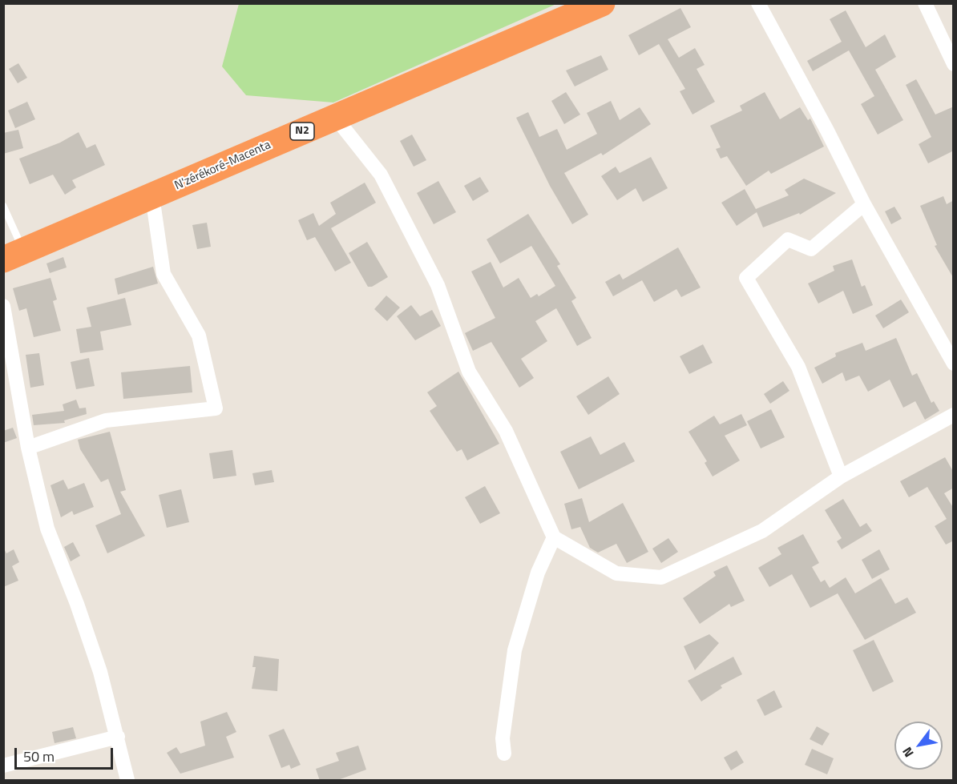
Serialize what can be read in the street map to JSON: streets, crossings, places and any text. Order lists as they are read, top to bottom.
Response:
{
  "streets": {
    "highway": ["N2", "N'zérékoré-Macenta"]
  },
  "scale_bar": "50 m",
  "north": "bottom left"
}
